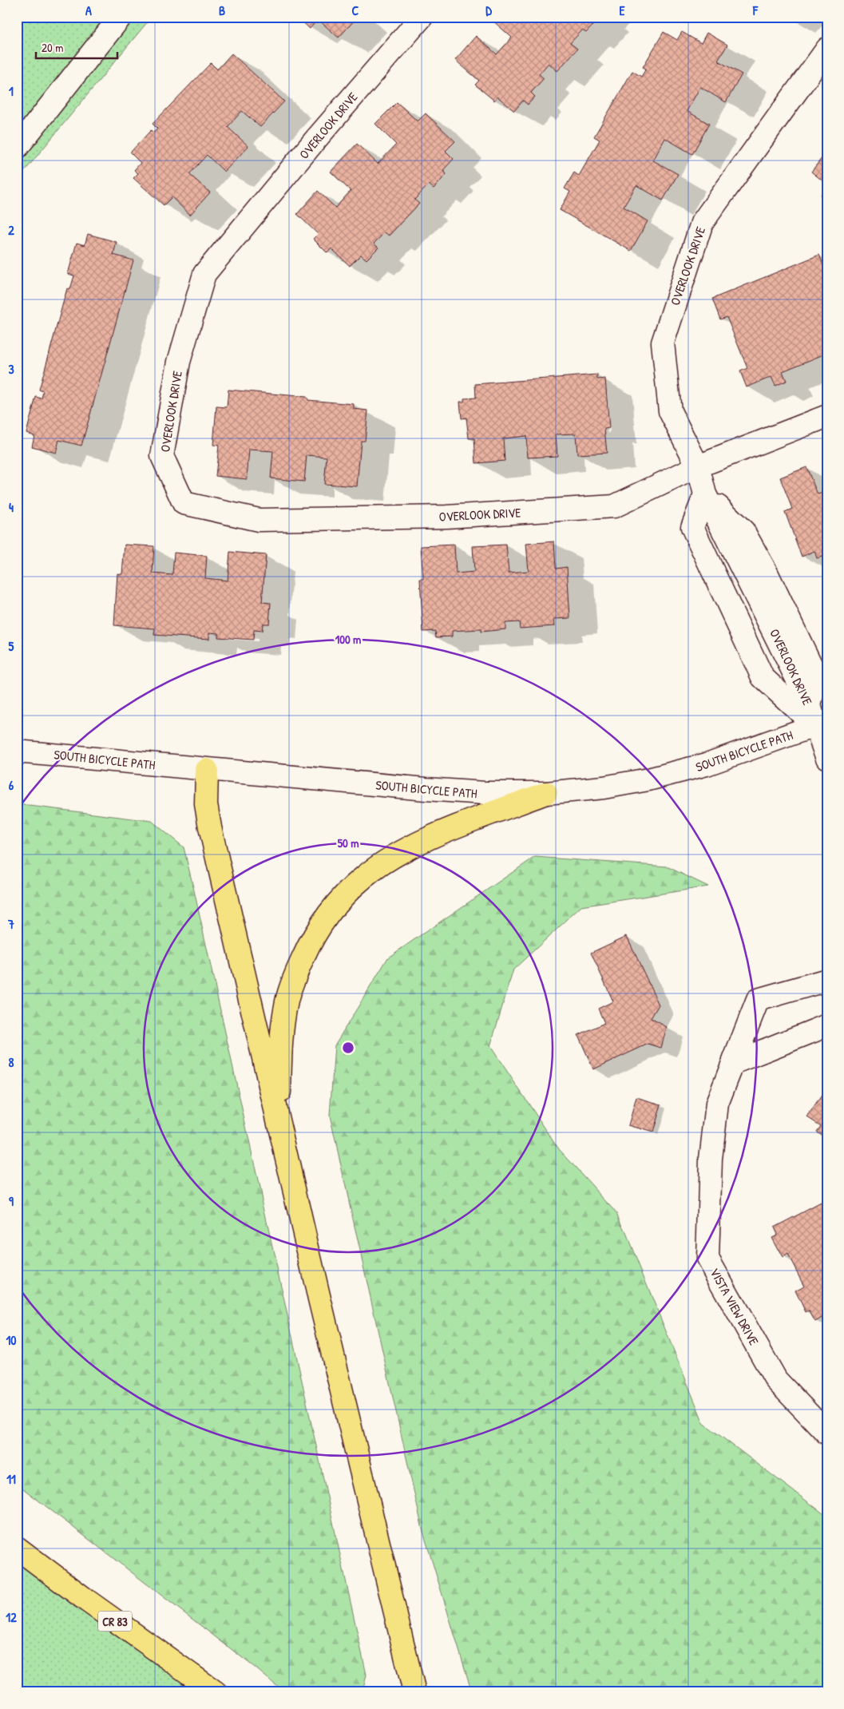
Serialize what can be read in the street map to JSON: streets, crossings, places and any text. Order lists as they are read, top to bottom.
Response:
{
  "streets": {
    "highway": ["CR 83"],
    "street": ["OVERLOOK DRIVE", "SOUTH BICYCLE PATH", "VISTA VIEW DRIVE"]
  },
  "crossings": [
    ["OVERLOOK DRIVE", "SOUTH BICYCLE PATH"]
  ],
  "scale_bar": "20 m",
  "grid": {
    "columns": [
      "A",
      "B",
      "C",
      "D",
      "E",
      "F"
    ],
    "rows": [
      "1",
      "2",
      "3",
      "4",
      "5",
      "6",
      "7",
      "8",
      "9",
      "10",
      "11",
      "12"
    ]
  },
  "rings": ["100 m", "50 m"]
}
